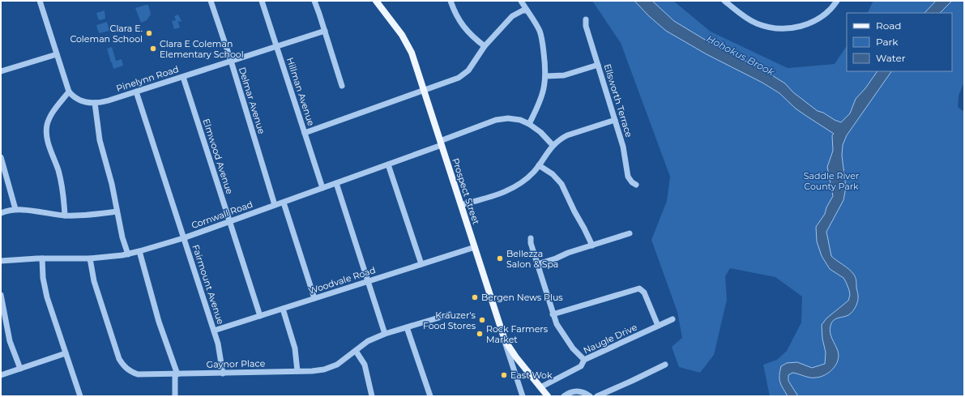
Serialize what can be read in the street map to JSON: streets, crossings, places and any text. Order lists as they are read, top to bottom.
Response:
{
  "streets": {
    "main road": ["Prospect Street"],
    "street": [
      "Pinelynn Road",
      "Hillman Avenue",
      "Delmar Avenue",
      "Ellsworth Terrace",
      "Elmwood Avenue",
      "Cornwall Road",
      "Woodvale Road",
      "Fairmount Avenue",
      "Naugle Drive",
      "Gaynor Place"
    ]
  },
  "crossings": [
    ["Pinelynn Road", "Hillman Avenue"],
    ["Pinelynn Road", "Delmar Avenue"],
    ["Pinelynn Road", "Elmwood Avenue"],
    ["Pinelynn Road", "Fairmount Avenue"],
    ["Hillman Avenue", "Cornwall Road"],
    ["Delmar Avenue", "Cornwall Road"],
    ["Elmwood Avenue", "Cornwall Road"],
    ["Elmwood Avenue", "Woodvale Road"],
    ["Prospect Street", "Cornwall Road"],
    ["Prospect Street", "Woodvale Road"],
    ["Cornwall Road", "Fairmount Avenue"],
    ["Cornwall Road", "Gaynor Place"],
    ["Woodvale Road", "Fairmount Avenue"],
    ["Fairmount Avenue", "Gaynor Place"]
  ],
  "water": ["Hohokus Brook"],
  "parks": ["Saddle River County Park"],
  "places": [
    "Clara E. Coleman School",
    "Clara E Coleman Elementary School",
    "Bellezza Salon & Spa",
    "Bergen News Plus",
    "Krauzer's Food Stores",
    "Rock Farmers Market",
    "East Wok"
  ],
  "legend": ["Road", "Park", "Water"]
}
